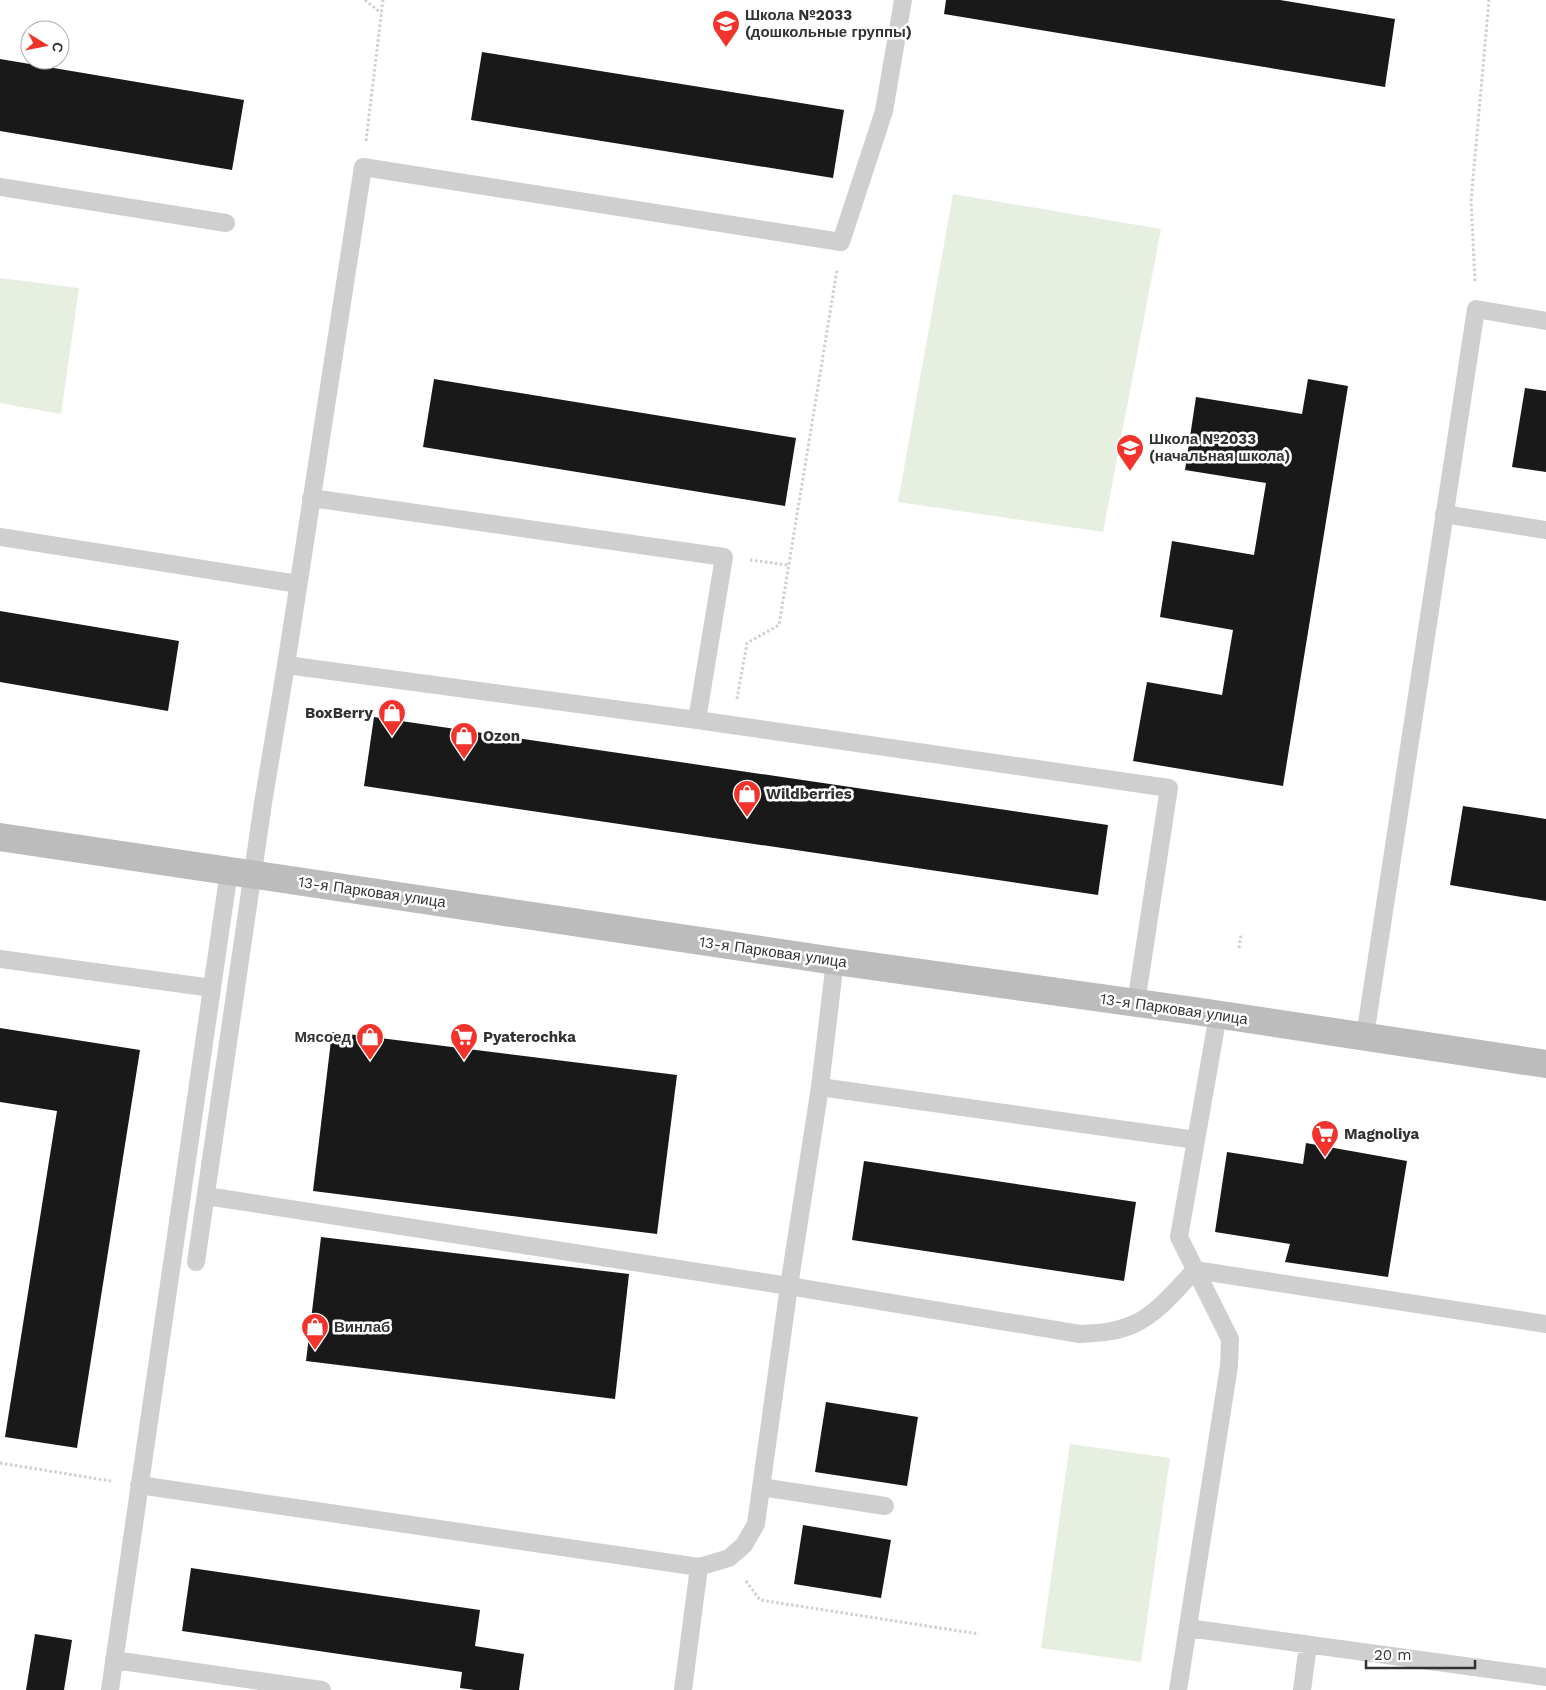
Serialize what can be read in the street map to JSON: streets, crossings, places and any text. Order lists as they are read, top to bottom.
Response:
{
  "streets": {
    "street": ["13-я Парковая улица"]
  },
  "places": {
    "school or university": ["Школа №2033 (дошкольные группы)", "Школа №2033 (начальная школа)"],
    "shop": [
      "BoxBerry",
      "Ozon",
      "Wildberries",
      "Мясоед",
      "Винлаб"
    ],
    "supermarket": ["Pyaterochka", "Magnoliya"]
  },
  "scale_bar": "20 m",
  "north": "right"
}
